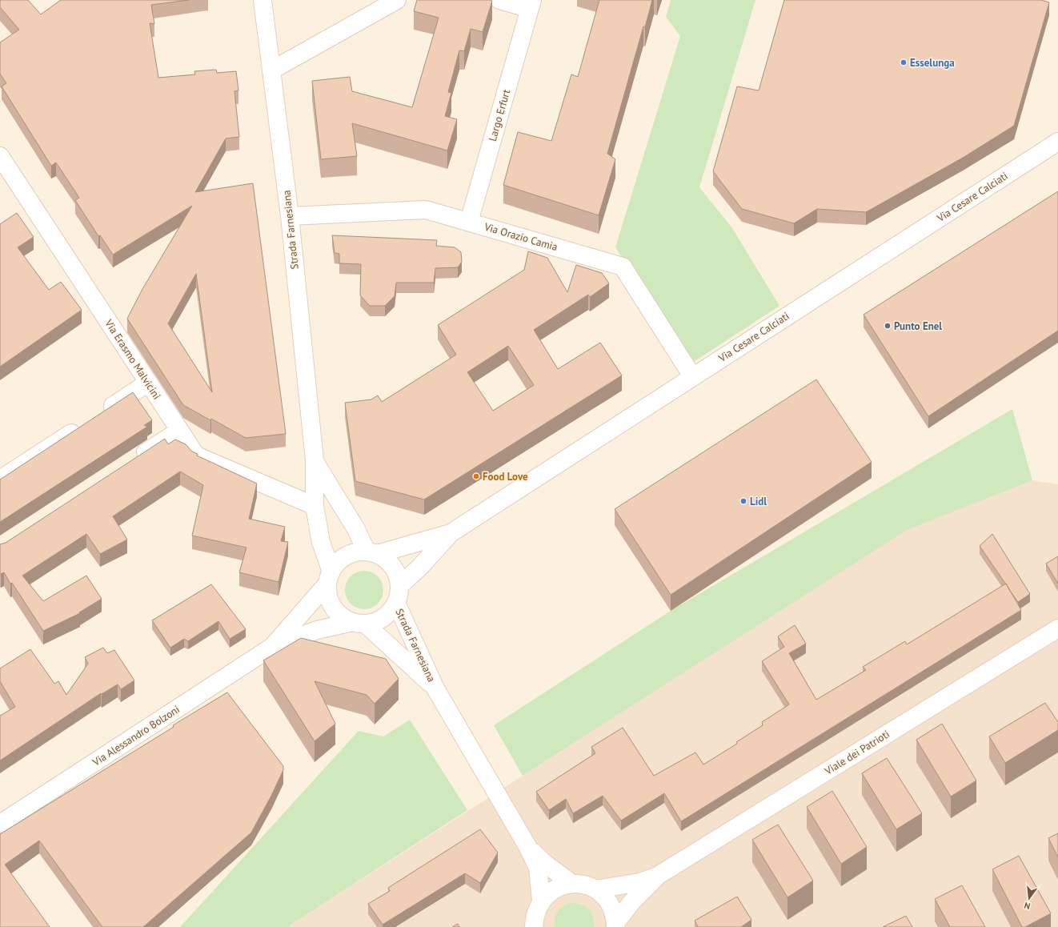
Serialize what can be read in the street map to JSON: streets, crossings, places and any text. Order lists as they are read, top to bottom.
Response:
{
  "streets": {
    "street": [
      "Largo Erfurt",
      "Via Cesare Calciati",
      "Strada Farnesiana",
      "Via Orazio Camia",
      "Via Erasmo Malvicini",
      "Via Alessandro Bolzoni",
      "Viale dei Patrioti"
    ]
  },
  "crossings": [
    ["Largo Erfurt", "Via Orazio Camia"],
    ["Via Cesare Calciati", "Strada Farnesiana"],
    ["Via Cesare Calciati", "Via Orazio Camia"],
    ["Via Cesare Calciati", "Via Alessandro Bolzoni"],
    ["Strada Farnesiana", "Via Orazio Camia"],
    ["Strada Farnesiana", "Via Erasmo Malvicini"],
    ["Strada Farnesiana", "Via Alessandro Bolzoni"]
  ],
  "places": [
    "Esselunga",
    "Punto Enel",
    "Food Love",
    "Lidl"
  ],
  "north": "bottom"
}
